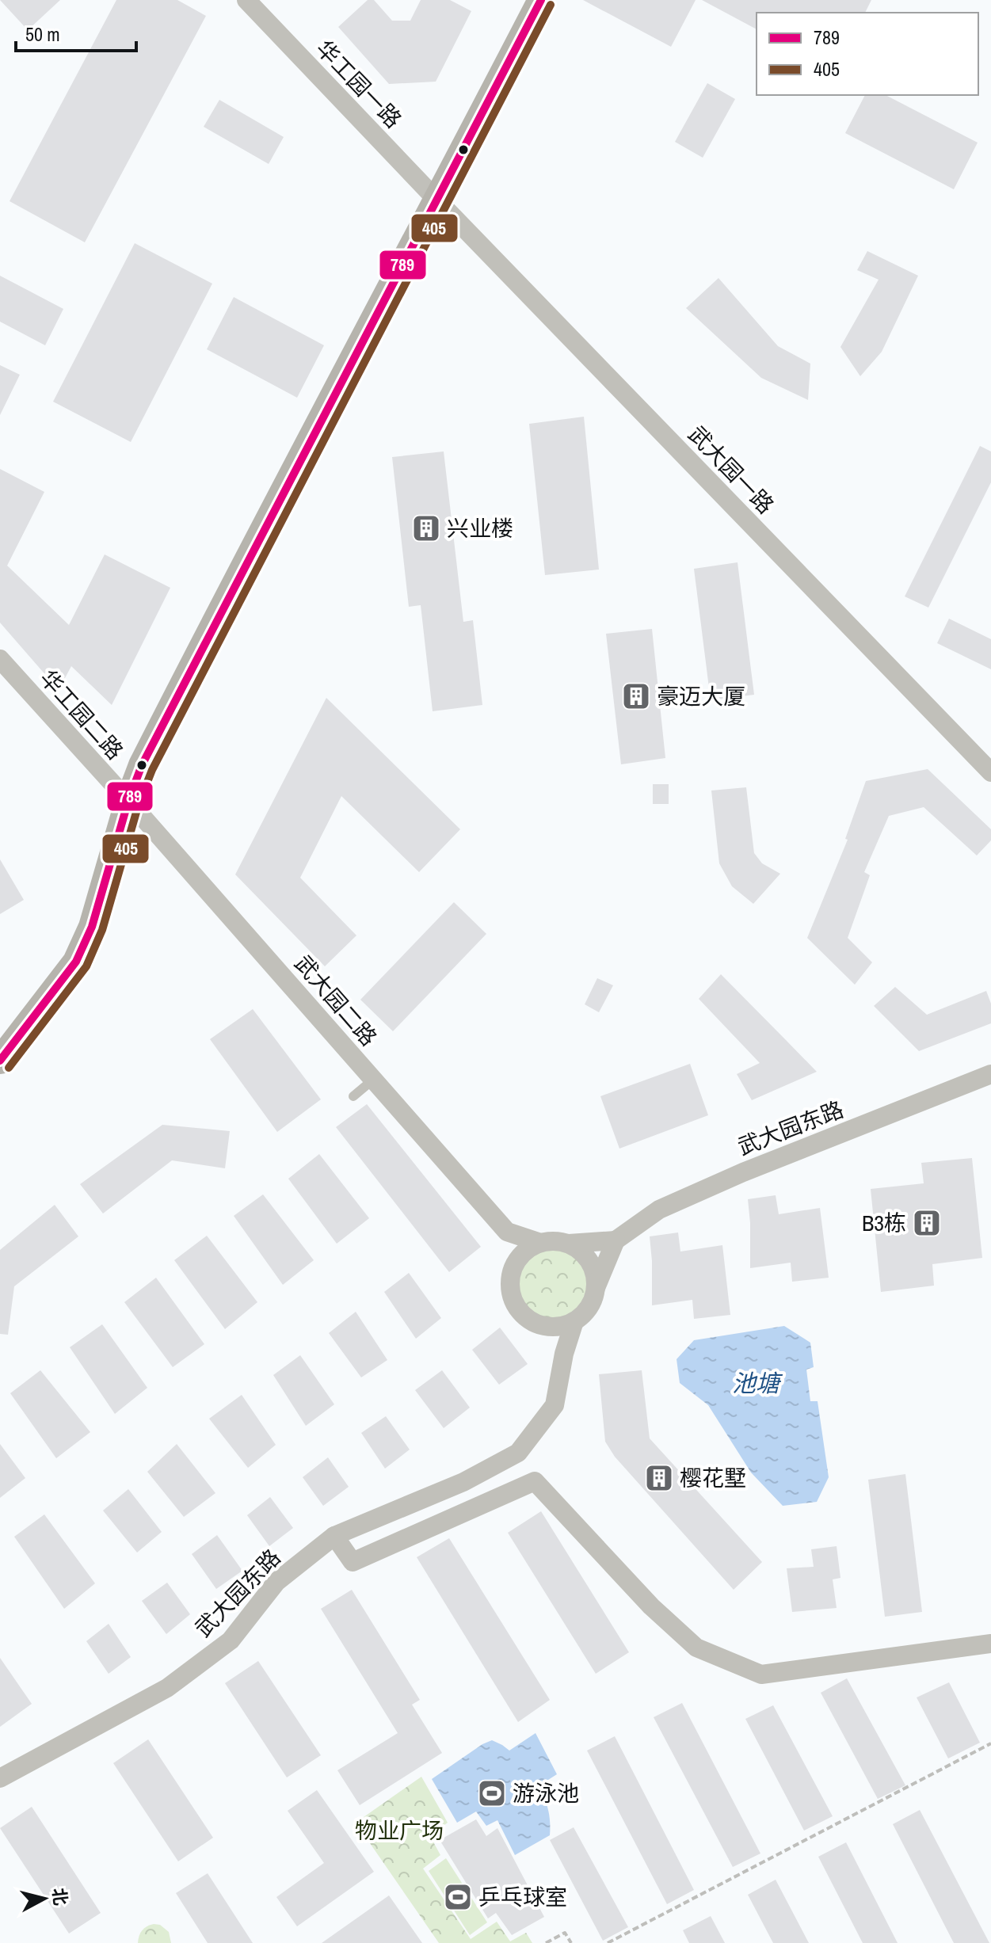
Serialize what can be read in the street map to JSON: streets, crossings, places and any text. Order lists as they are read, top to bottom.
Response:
{
  "streets": {
    "street": [
      "华工园一路",
      "武大园一路",
      "华工园二路",
      "武大园二路",
      "武大园东路"
    ]
  },
  "crossings": [
    ["华工园一路", "武大园一路"],
    ["华工园二路", "武大园二路"]
  ],
  "water": ["池塘"],
  "parks": ["物业广场"],
  "places": {
    "building": [
      "兴业楼",
      "豪迈大厦",
      "B3栋",
      "樱花墅"
    ],
    "sports": ["游泳池", "乒乓球室"]
  },
  "lines": ["transit line 789", "transit line 405"],
  "legend": ["789", "405"],
  "scale_bar": "50 m",
  "north": "right"
}
